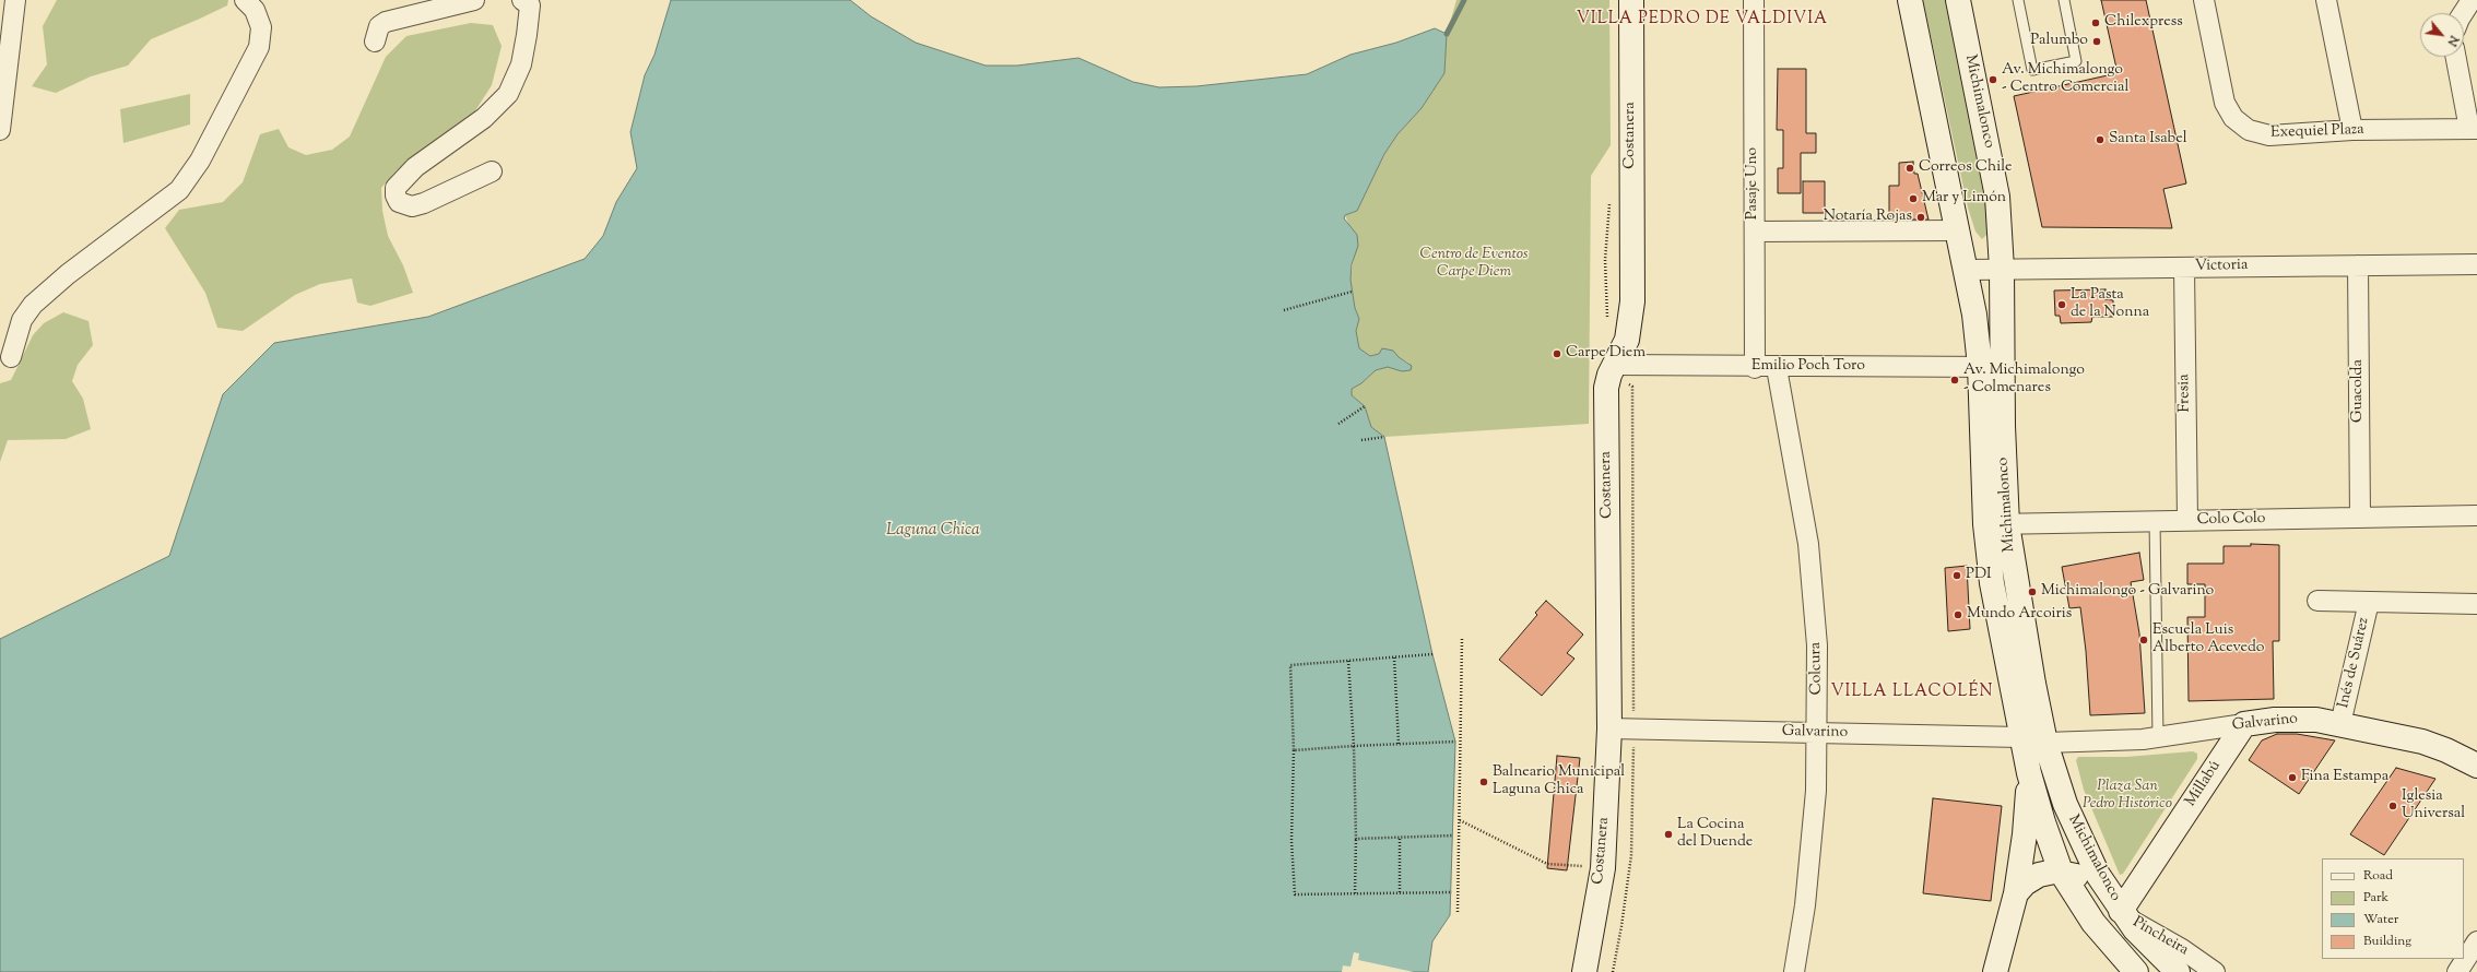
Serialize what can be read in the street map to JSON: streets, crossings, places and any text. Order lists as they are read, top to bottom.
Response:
{
  "streets": {
    "main road": [
      "Michimalonco",
      "Costanera",
      "Galvarino",
      "Millabú"
    ],
    "street": [
      "Exequiel Plaza",
      "Pasaje Uno",
      "Victoria",
      "Emilio Poch Toro",
      "Guacolda",
      "Fresia",
      "Colo Colo",
      "Inés de Suárez",
      "Colcura",
      "Pincheira"
    ]
  },
  "crossings": [
    ["Michimalonco", "Victoria"],
    ["Michimalonco", "Emilio Poch Toro"],
    ["Michimalonco", "Colo Colo"],
    ["Michimalonco", "Galvarino"],
    ["Michimalonco", "Millabú"],
    ["Michimalonco", "Pincheira"],
    ["Costanera", "Emilio Poch Toro"],
    ["Costanera", "Galvarino"],
    ["Pasaje Uno", "Emilio Poch Toro"],
    ["Victoria", "Guacolda"],
    ["Victoria", "Fresia"],
    ["Emilio Poch Toro", "Colcura"],
    ["Guacolda", "Colo Colo"],
    ["Fresia", "Colo Colo"],
    ["Inés de Suárez", "Galvarino"],
    ["Colcura", "Galvarino"],
    ["Galvarino", "Millabú"],
    ["Millabú", "Pincheira"]
  ],
  "districts": ["VILLA PEDRO DE VALDIVIA", "VILLA LLACOLÉN"],
  "water": ["Laguna Chica"],
  "parks": ["Centro de Eventos Carpe Diem", "Plaza San Pedro Histórico"],
  "places": [
    "Chilexpress",
    "Palumbo",
    "Av. Michimalongo - Centro Comercial",
    "Santa Isabel",
    "Correos Chile",
    "Mar y Limón",
    "Notaría Rojas",
    "La Pasta de la Nonna",
    "Carpe Diem",
    "Av. Michimalongo - Colmenares",
    "PDI",
    "Michimalongo - Galvarino",
    "Mundo Arcoiris",
    "Escuela Luis Alberto Acevedo",
    "Fina Estampa",
    "Balneario Municipal Laguna Chica",
    "Iglesia Universal",
    "La Cocina del Duende"
  ],
  "legend": [
    "Road",
    "Park",
    "Water",
    "Building"
  ],
  "north": "bottom right"
}
